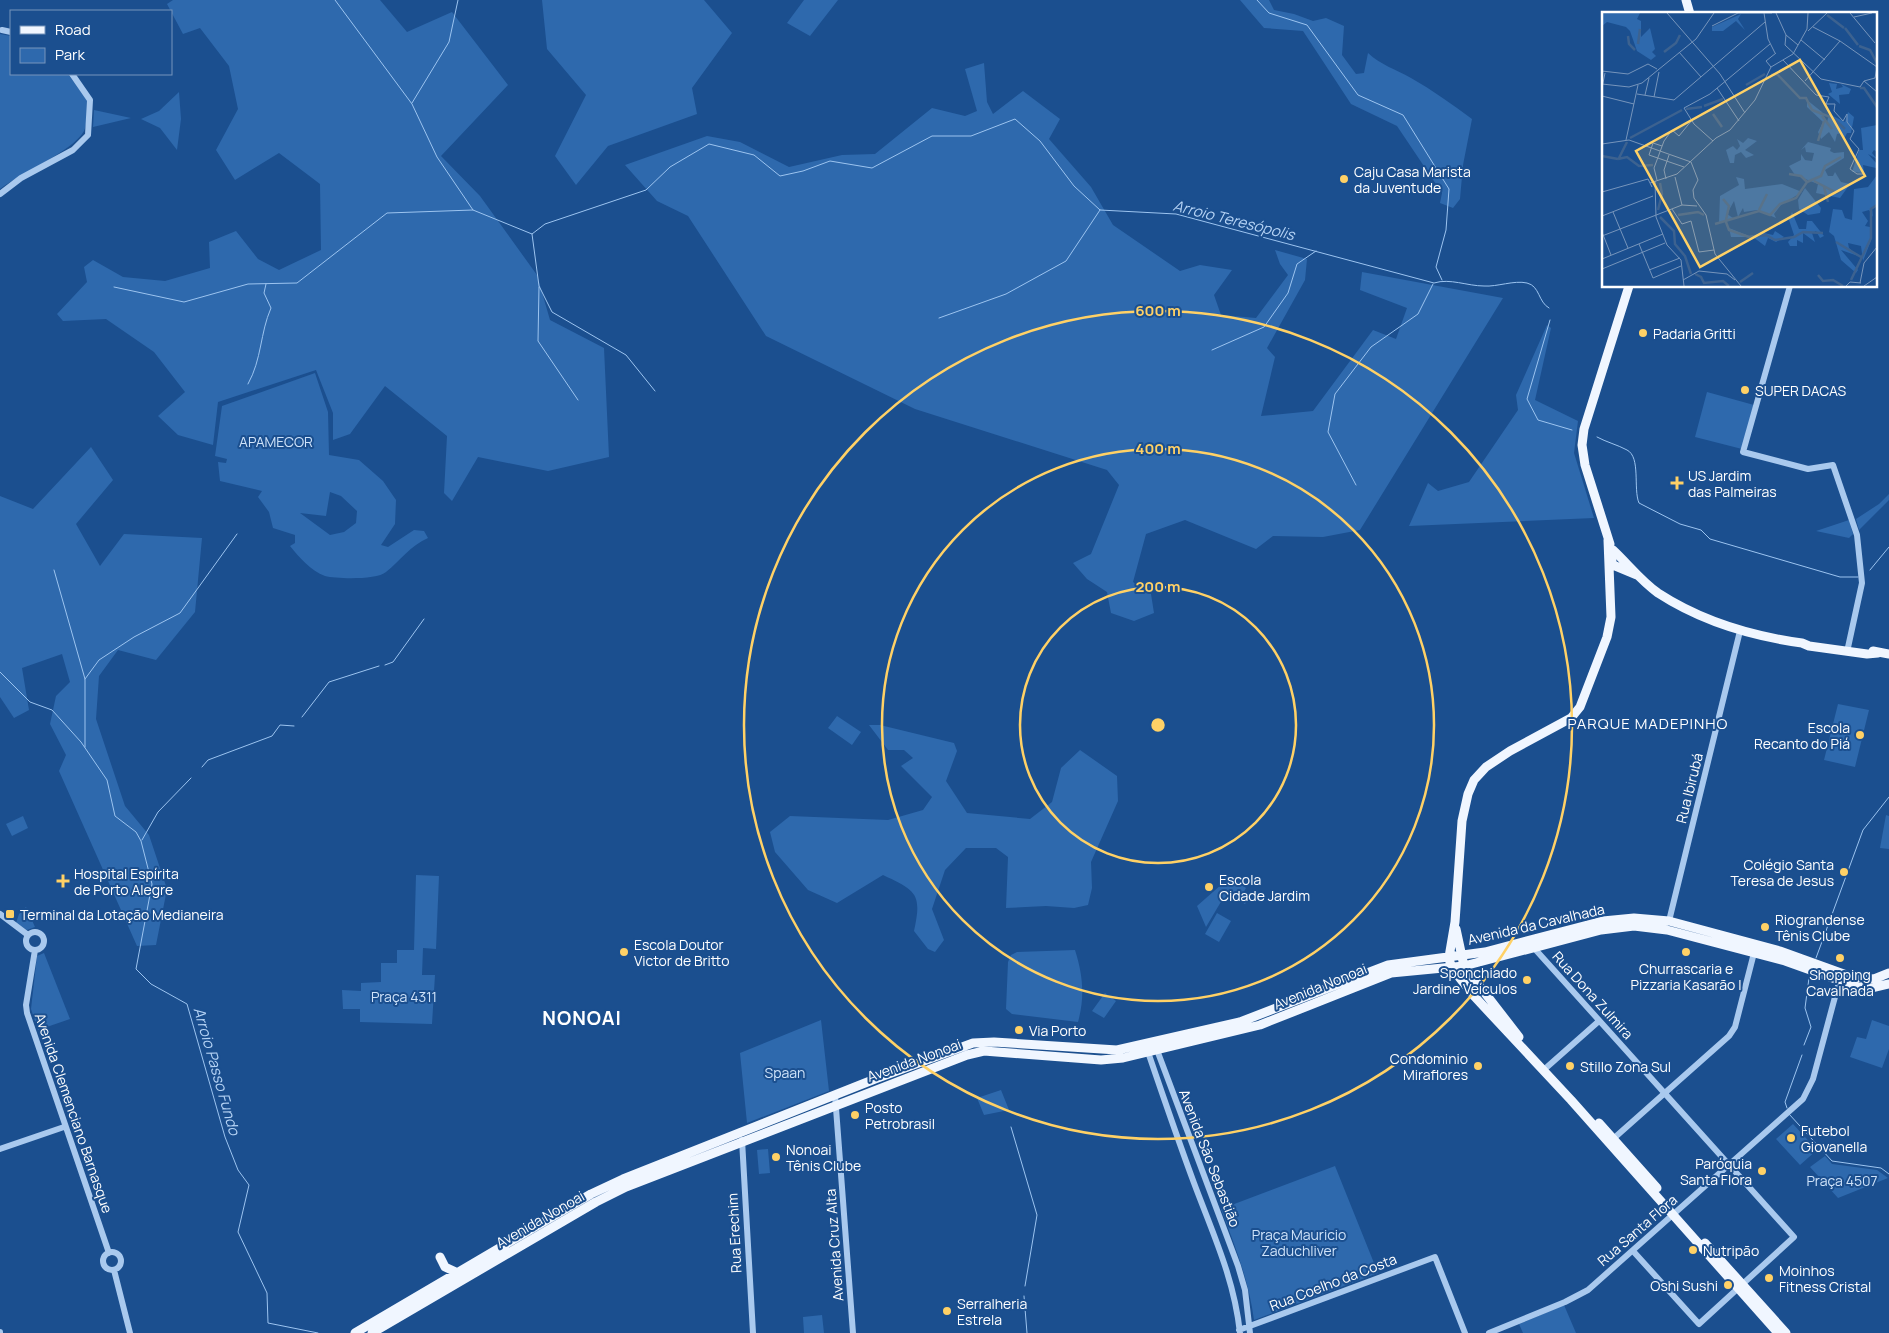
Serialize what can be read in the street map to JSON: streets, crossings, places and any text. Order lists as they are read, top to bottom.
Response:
{
  "streets": {
    "main road": ["Avenida da Cavalhada", "Avenida Nonoai"],
    "street": [
      "Rua Ibirubá",
      "Rua Dona Zulmira",
      "Avenida Clemenciano Barnasque",
      "Avenida São Sebastião",
      "Rua Santa Flora",
      "Rua Erechim",
      "Avenida Cruz Alta",
      "Rua Coelho da Costa"
    ]
  },
  "crossings": [
    ["Rua Ibirubá", "Avenida da Cavalhada"],
    ["Avenida da Cavalhada", "Avenida Nonoai"],
    ["Avenida da Cavalhada", "Rua Dona Zulmira"],
    ["Avenida da Cavalhada", "Rua Santa Flora"],
    ["Avenida Nonoai", "Avenida São Sebastião"],
    ["Avenida Nonoai", "Rua Erechim"],
    ["Avenida Nonoai", "Avenida Cruz Alta"],
    ["Rua Dona Zulmira", "Rua Santa Flora"],
    ["Avenida São Sebastião", "Rua Coelho da Costa"]
  ],
  "districts": ["PARQUE MADEPINHO", "NONOAI"],
  "water": ["Arroio Teresópolis", "Arroio Passo Fundo"],
  "parks": [
    "APAMECOR",
    "Praça 4311",
    "Spaan",
    "Praça 4507",
    "Praça Mauricio Zaduchliver"
  ],
  "places": {
    "other": [
      "Caju Casa Marista da Juventude",
      "Padaria Gritti",
      "SUPER DACAS",
      "Escola Recanto do Piá",
      "Colégio Santa Teresa de Jesus",
      "Escola Cidade Jardim",
      "Riograndense Tênis Clube",
      "Escola Doutor Victor de Britto",
      "Churrascaria e Pizzaria Kasarão I",
      "Shopping Cavalhada",
      "Sponchiado Jardine Veículos",
      "Via Porto",
      "Condominio Miraflores",
      "Stillo Zona Sul",
      "Posto Petrobrasil",
      "Futebol Giovanella",
      "Nonoai Tênis Clube",
      "Paróquia Santa Flora",
      "Nutripão",
      "Moinhos Fitness Cristal",
      "Oshi Sushi",
      "Serralheria Estrela"
    ],
    "health": ["US Jardim das Palmeiras", "Hospital Espírita de Porto Alegre"],
    "transit": ["Terminal da Lotação Medianeira"]
  },
  "legend": ["Road", "Park"],
  "rings": ["600 m", "400 m", "200 m"]
}
